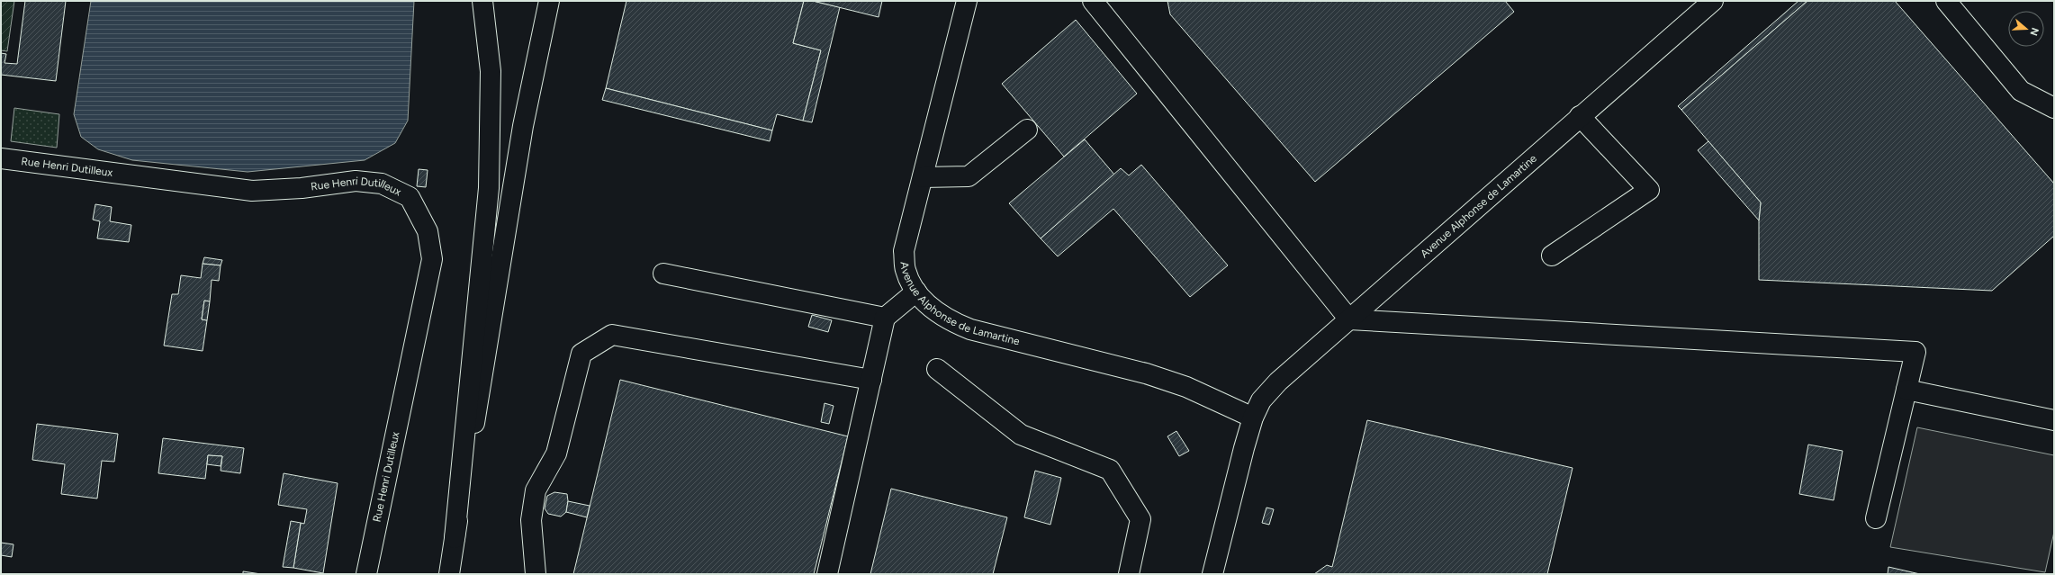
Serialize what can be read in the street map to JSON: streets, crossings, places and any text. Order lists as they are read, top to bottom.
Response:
{
  "streets": {
    "main road": ["Rue Henri Dutilleux", "Avenue Alphonse de Lamartine"]
  },
  "north": "right"
}
